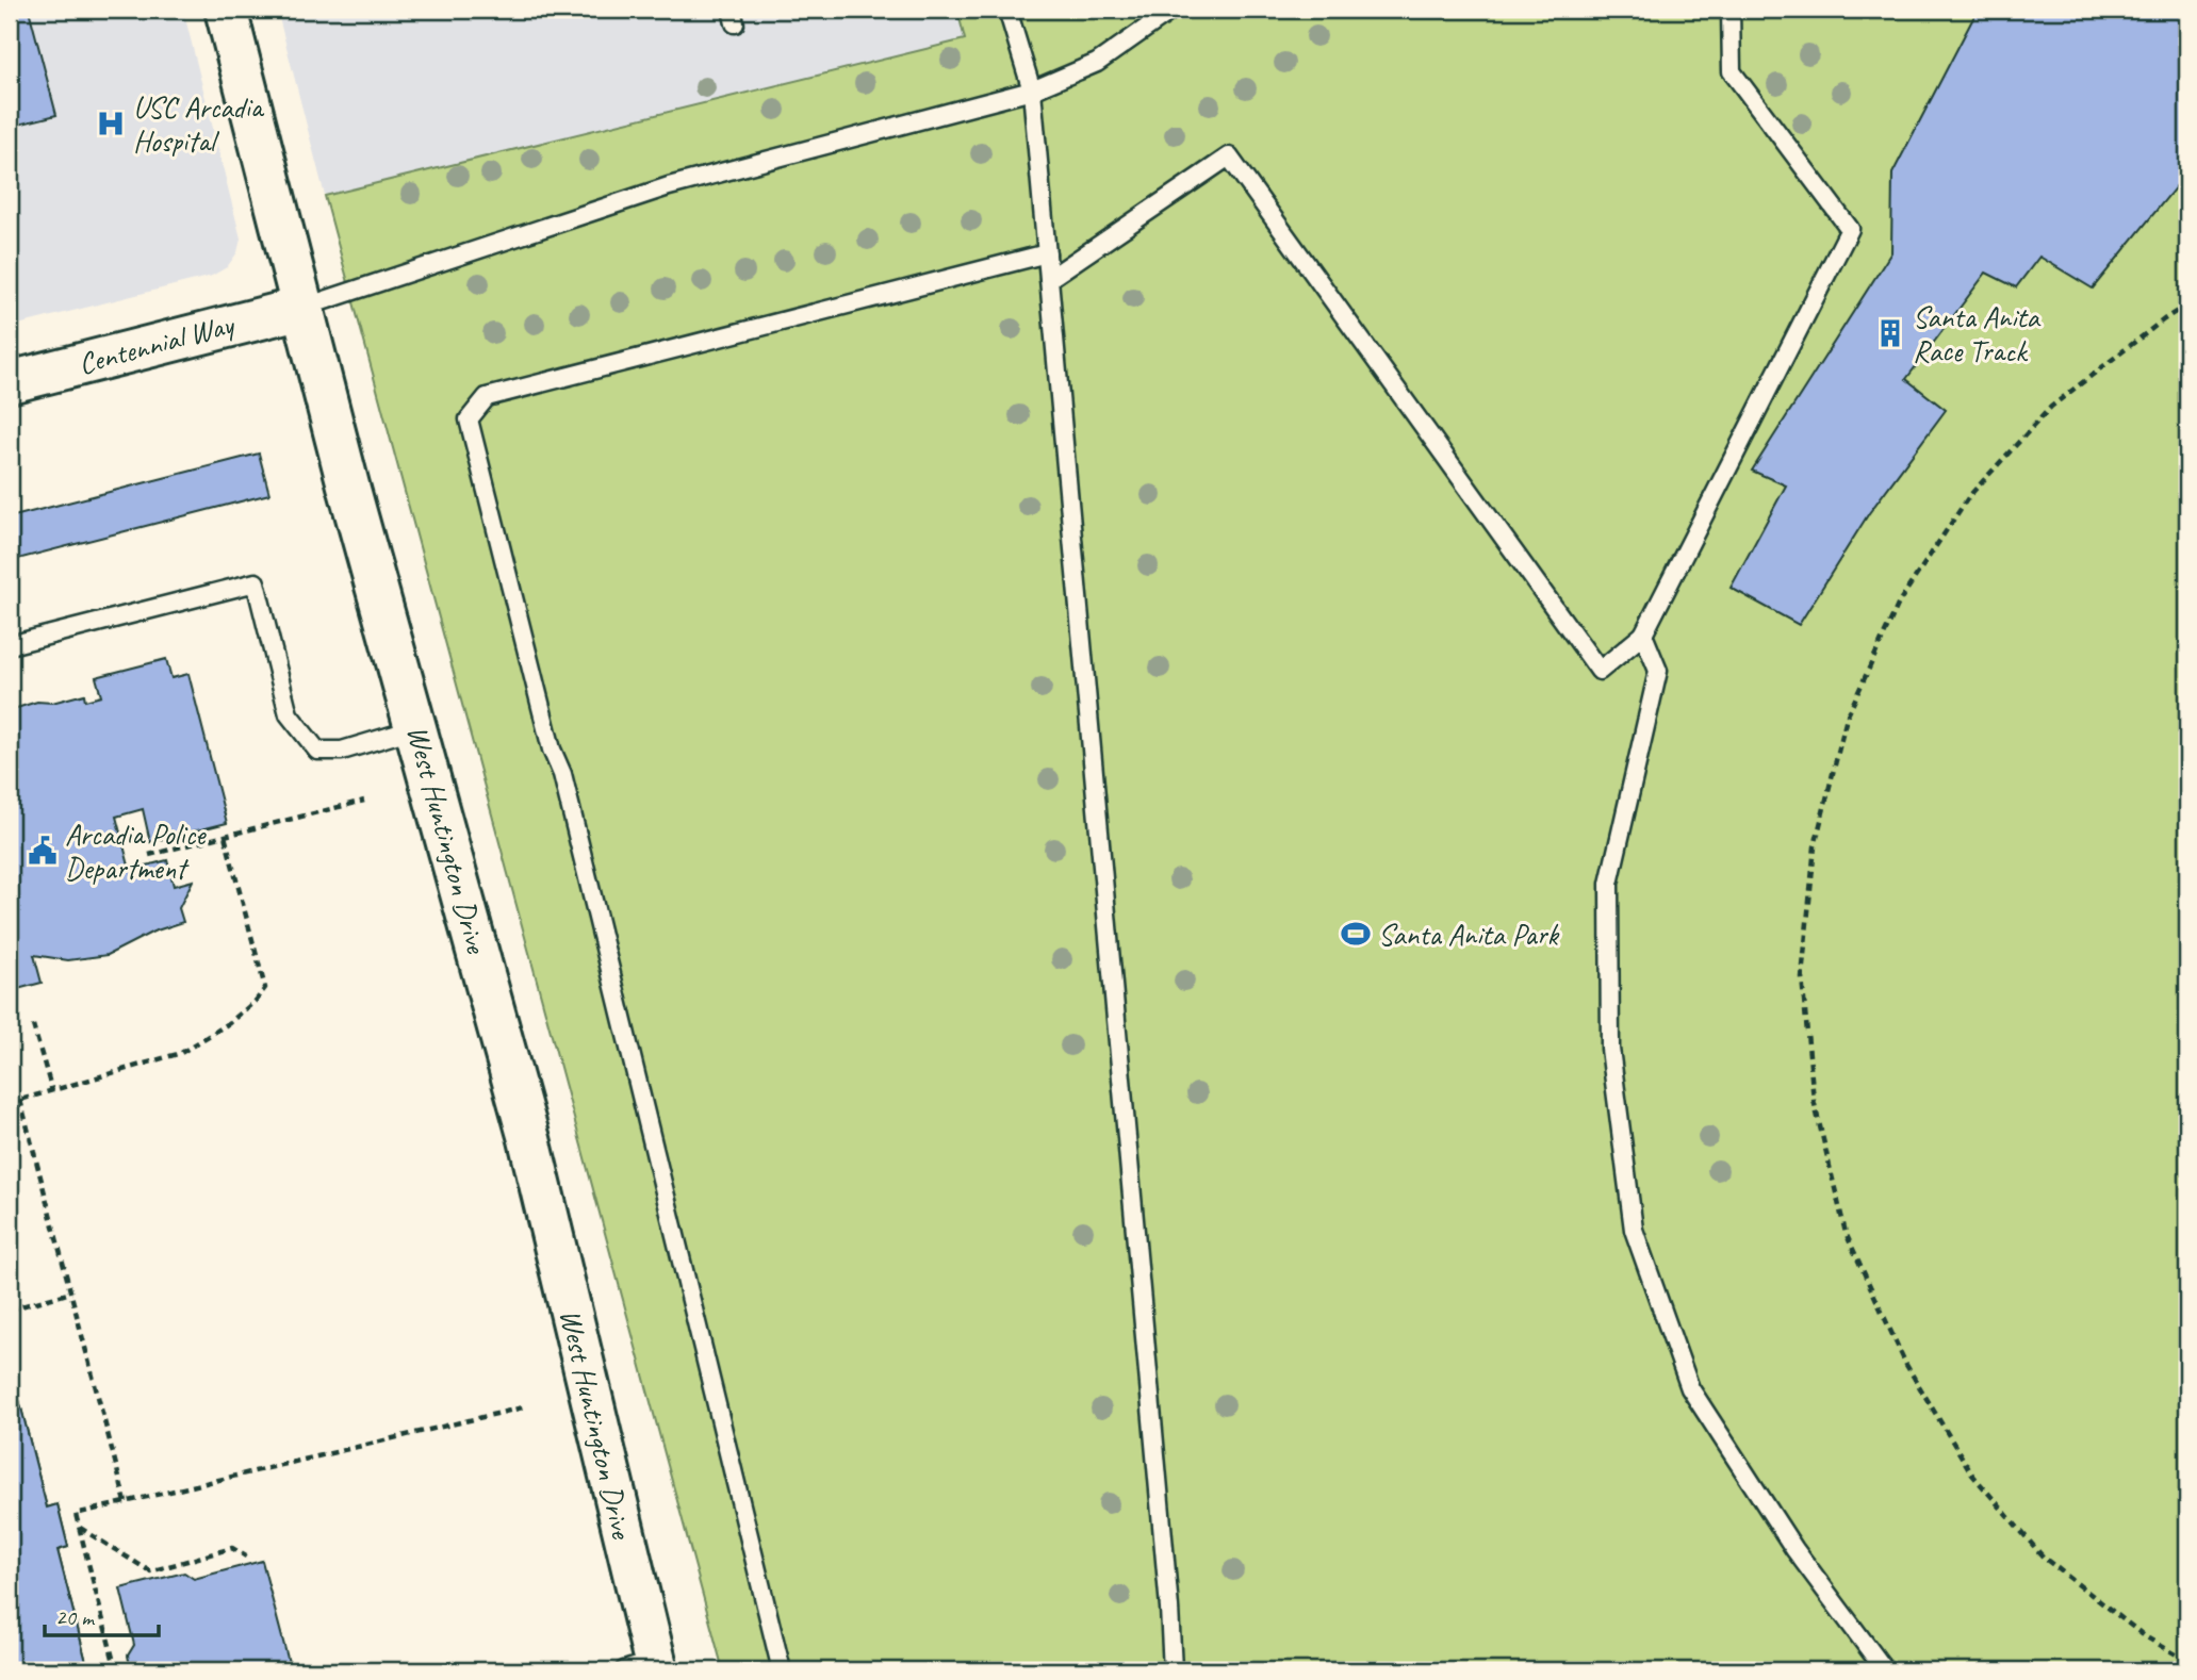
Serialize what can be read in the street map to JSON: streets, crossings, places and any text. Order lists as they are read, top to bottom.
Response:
{
  "streets": {
    "main road": ["Centennial Way", "West Huntington Drive"]
  },
  "crossings": [
    ["Centennial Way", "West Huntington Drive"]
  ],
  "places": {
    "hospital": ["USC Arcadia Hospital"],
    "building": ["Santa Anita Race Track"],
    "public building": ["Arcadia Police Department"],
    "sports": ["Santa Anita Park"]
  },
  "scale_bar": "20 m"
}
